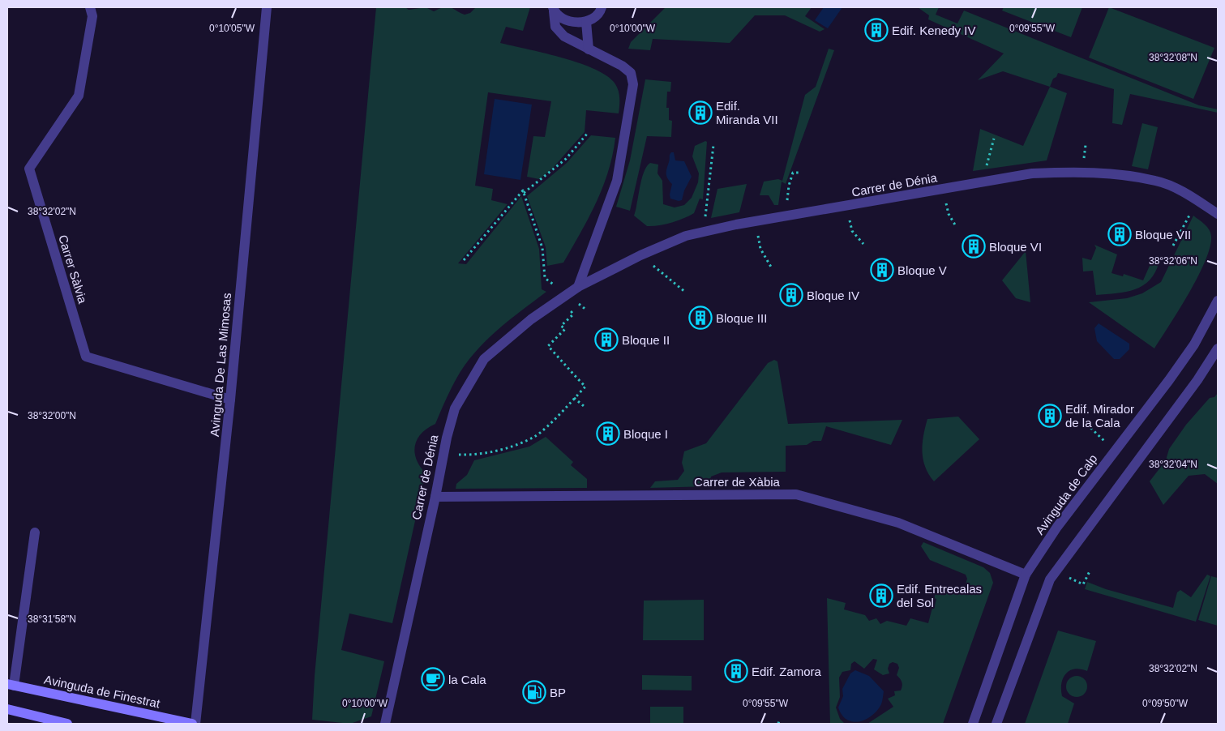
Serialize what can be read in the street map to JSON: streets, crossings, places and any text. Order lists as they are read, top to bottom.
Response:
{
  "streets": {
    "main road": ["Avinguda de Finestrat"],
    "street": [
      "Carrer de Dénia",
      "Carrer Sàlvia",
      "Avinguda De Las Mimosas",
      "Carrer de Xàbia",
      "Avinguda de Calp"
    ]
  },
  "crossings": [
    ["Carrer de Dénia", "Carrer de Xàbia"],
    ["Carrer Sàlvia", "Avinguda De Las Mimosas"],
    ["Carrer de Xàbia", "Avinguda de Calp"]
  ],
  "places": {
    "building": [
      "Edif. Kenedy IV",
      "Edif. Miranda VII",
      "Bloque VII",
      "Bloque VI",
      "Bloque V",
      "Bloque IV",
      "Bloque III",
      "Bloque II",
      "Edif. Mirador de la Cala",
      "Bloque I",
      "Edif. Entrecalas del Sol",
      "Edif. Zamora"
    ],
    "cafe": ["la Cala"],
    "fuel station": ["BP"]
  },
  "coordinates": [
    "0°10'05\"W",
    "0°10'00\"W",
    "0°09'55\"W",
    "38°32'08\"N",
    "38°32'02\"N",
    "38°32'06\"N",
    "38°32'00\"N",
    "38°32'04\"N",
    "38°31'58\"N",
    "0°09'50\"W"
  ]
}
